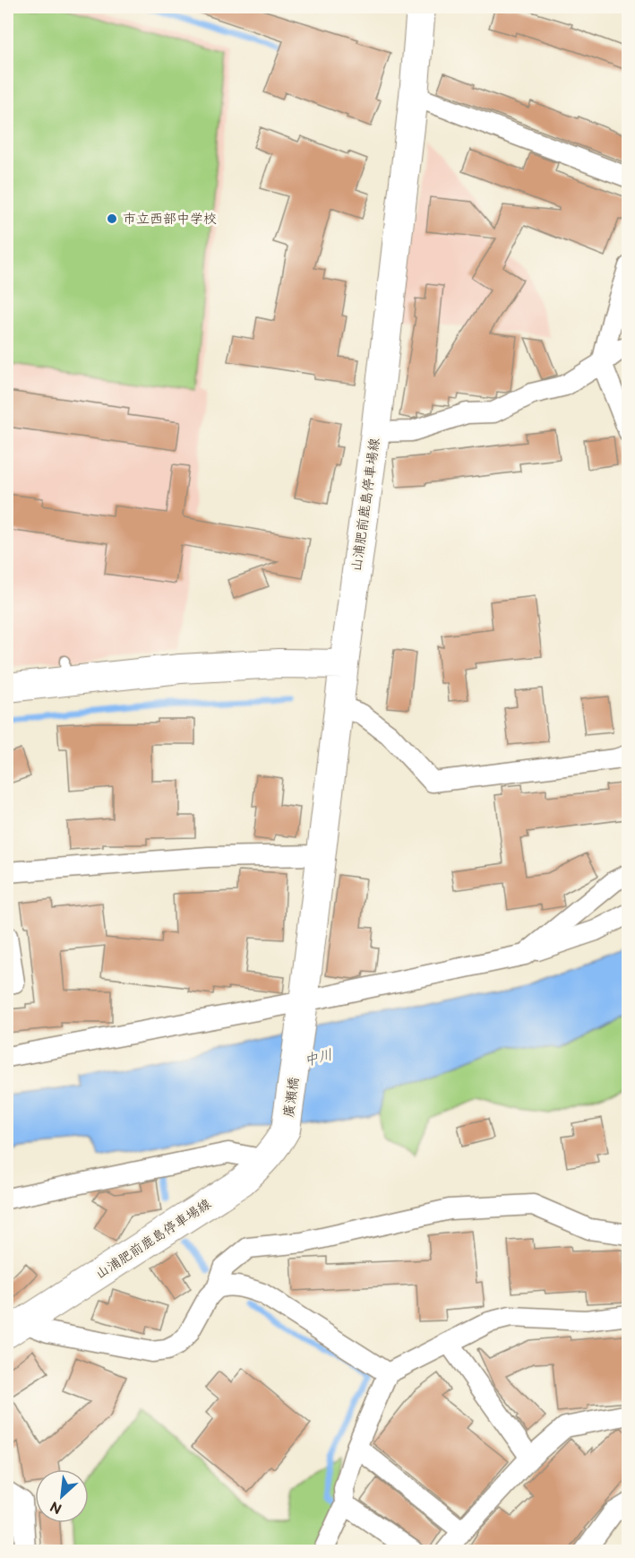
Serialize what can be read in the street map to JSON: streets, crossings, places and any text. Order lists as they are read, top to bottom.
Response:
{
  "streets": {
    "main road": ["山浦肥前鹿島停車場線", "廣瀬橋"]
  },
  "crossings": [
    ["山浦肥前鹿島停車場線", "廣瀬橋"]
  ],
  "water": ["中川"],
  "places": ["市立西部中学校"],
  "north": "bottom left"
}
